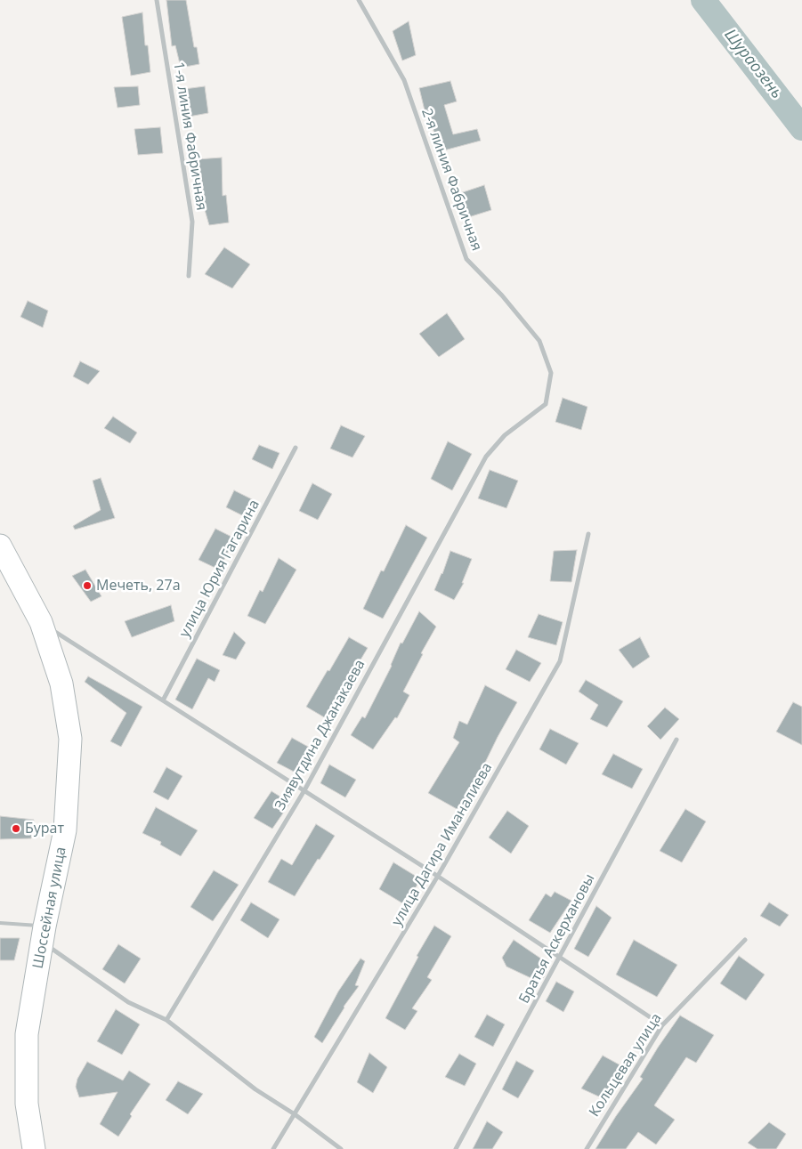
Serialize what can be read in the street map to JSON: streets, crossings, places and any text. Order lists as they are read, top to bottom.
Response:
{
  "streets": {
    "main road": ["Шоссейная улица"],
    "street": [
      "1-я линия Фабричная",
      "2-я линия Фабричная",
      "улица Юрия Гагарина",
      "Зиявутдина Джанакаева",
      "улица Дагира Иманалиева",
      "Братья Аскерхановы",
      "Кольцевая улица"
    ]
  },
  "crossings": [
    ["2-я линия Фабричная", "Зиявутдина Джанакаева"]
  ],
  "water": ["Шураозень"],
  "places": ["Мечеть, 27а", "Бурат"]
}
